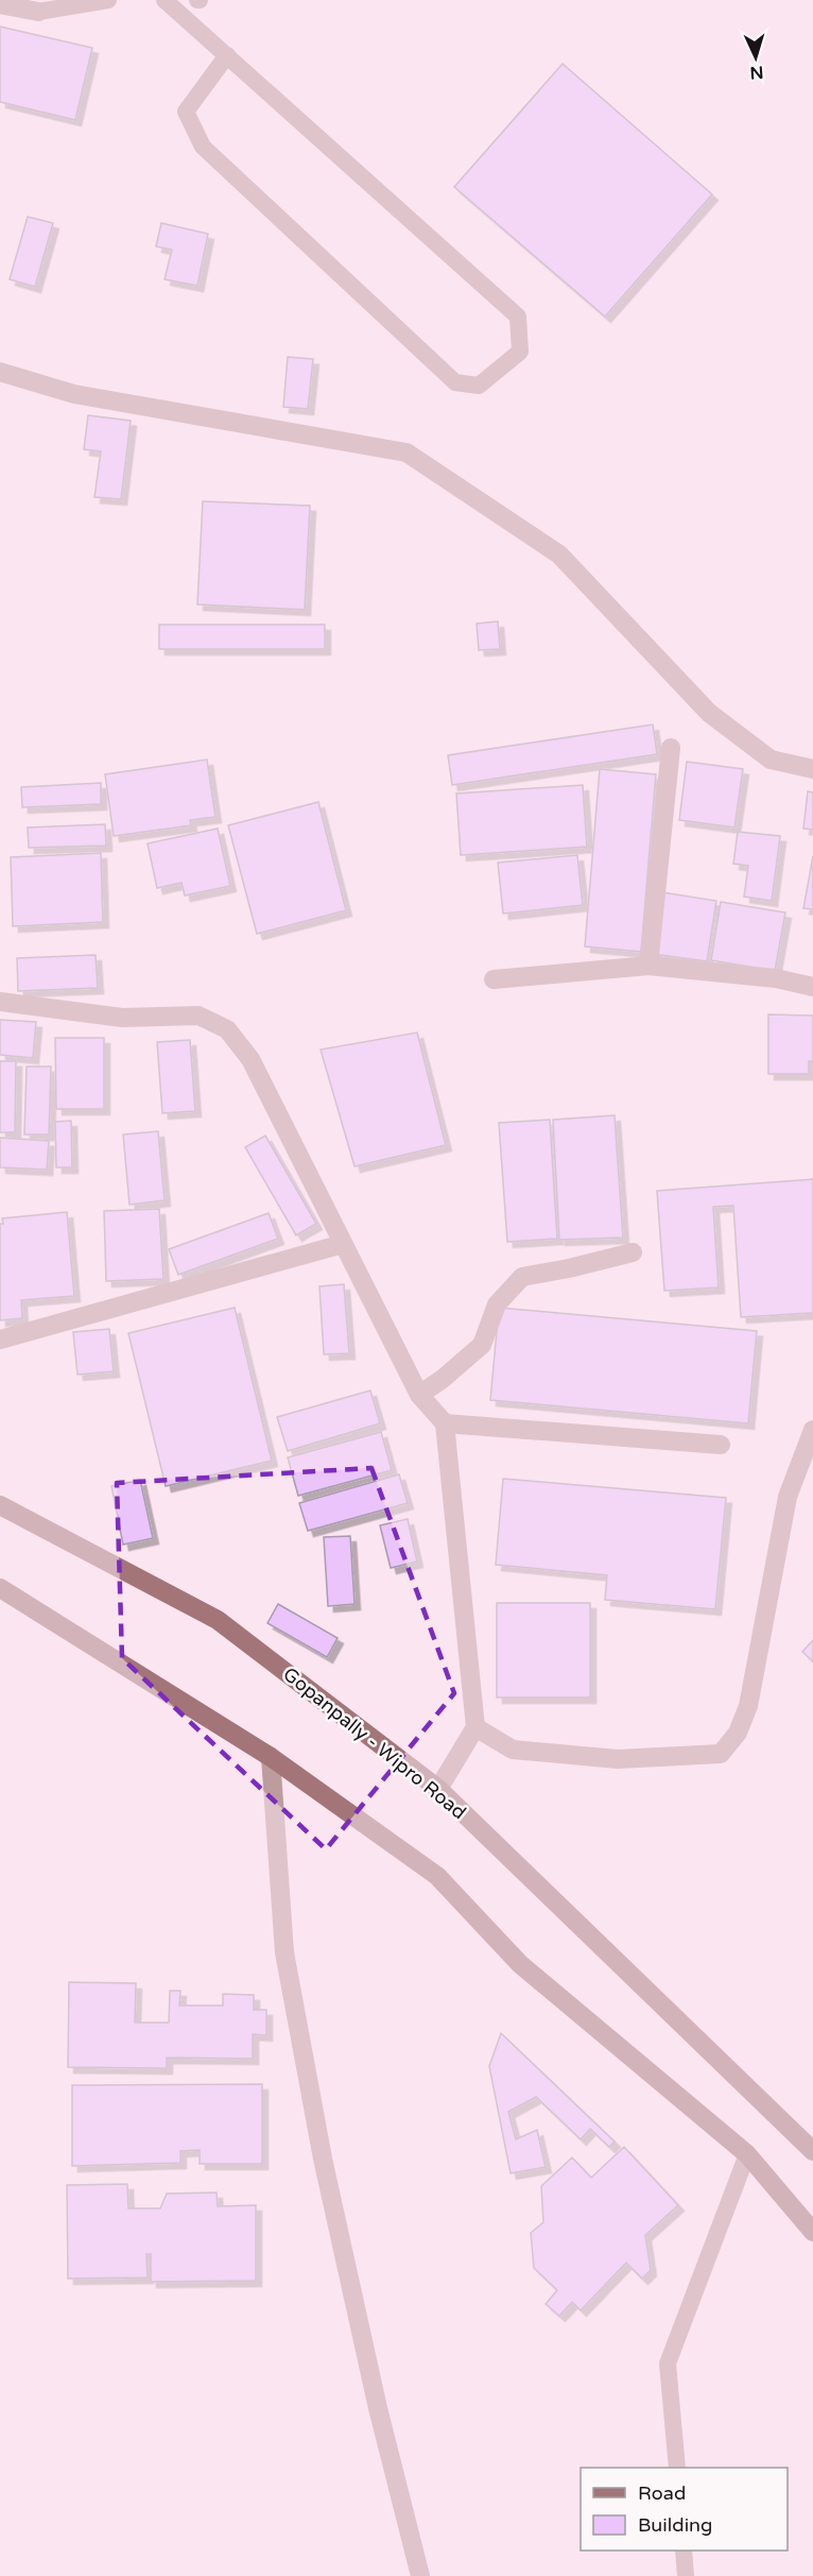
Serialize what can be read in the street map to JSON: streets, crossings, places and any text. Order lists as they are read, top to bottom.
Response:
{
  "streets": {
    "main road": ["Gopanpally - Wipro Road"]
  },
  "legend": ["Road", "Building"],
  "north": "bottom"
}
